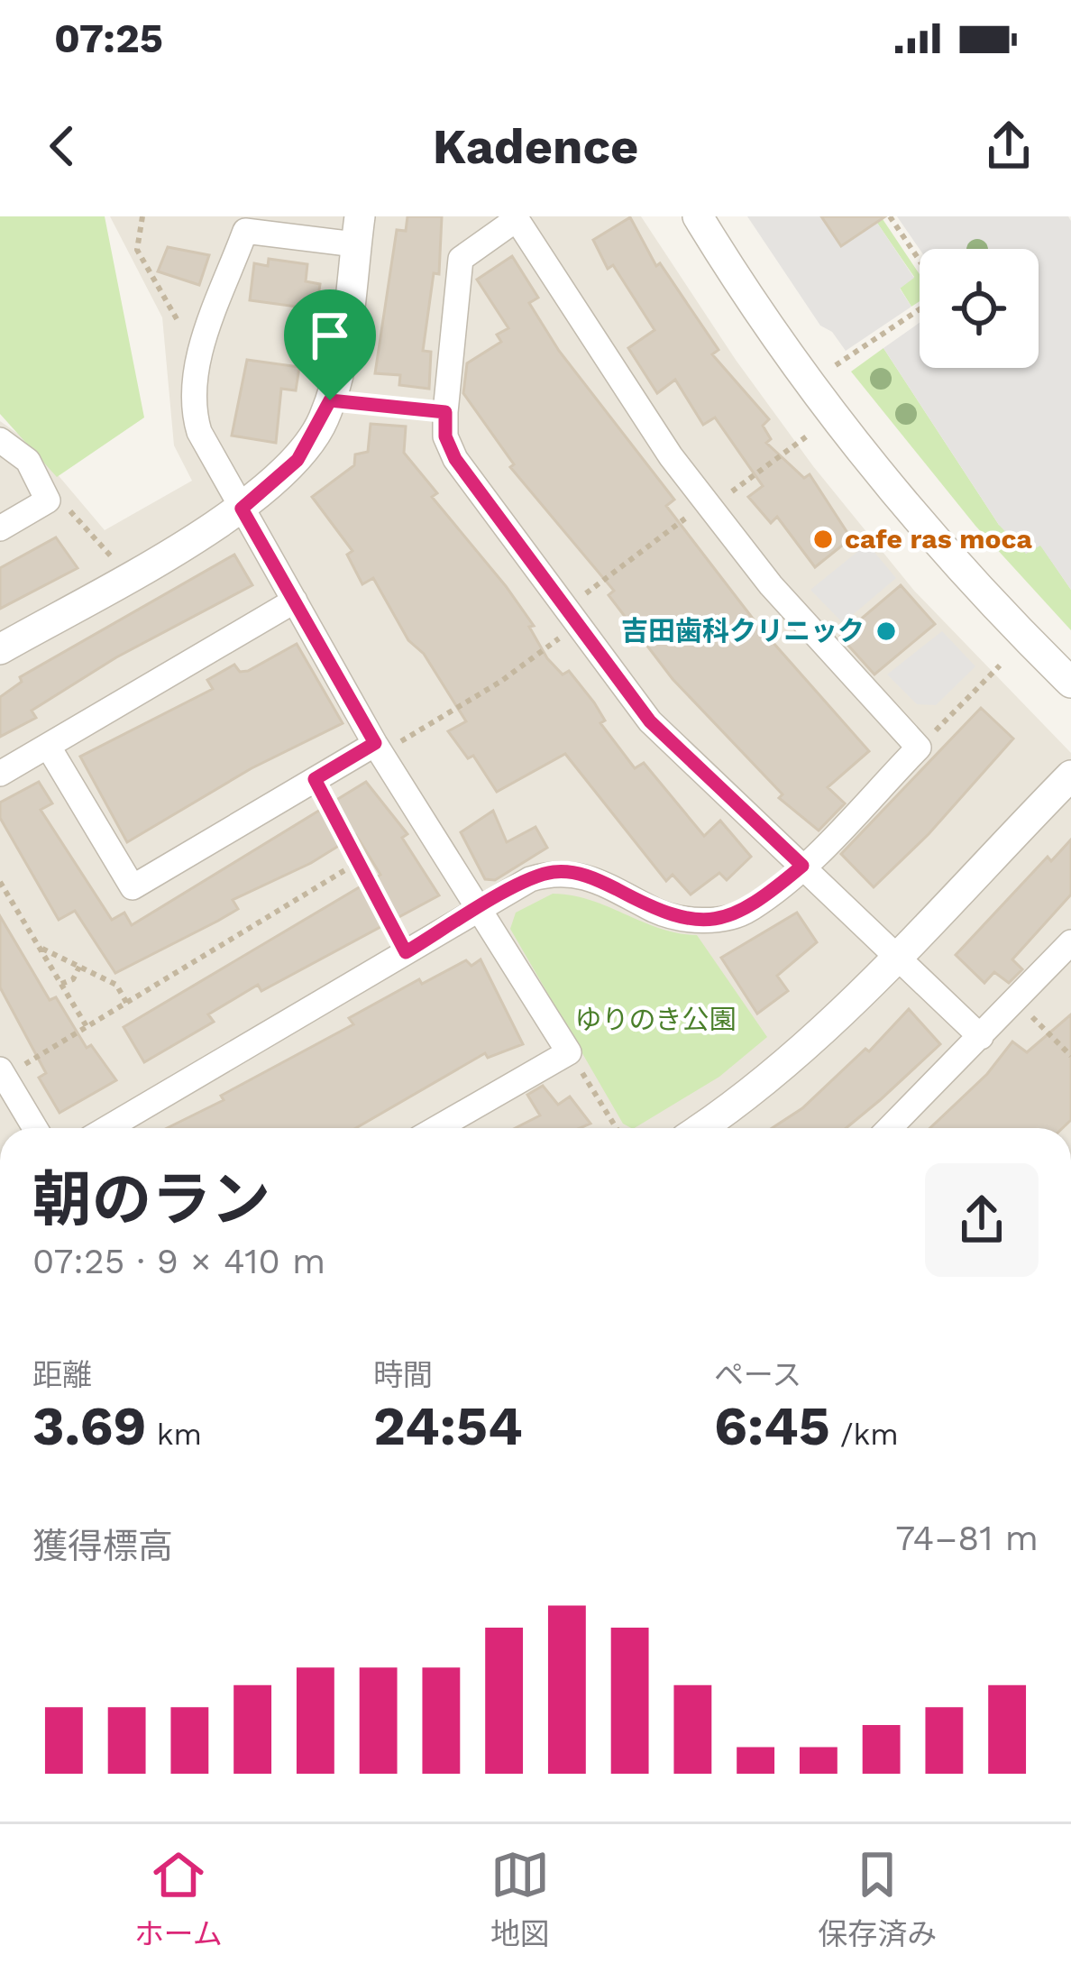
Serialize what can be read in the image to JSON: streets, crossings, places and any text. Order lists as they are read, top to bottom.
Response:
{
  "parks": ["ゆりのき公園"],
  "places": ["cafe ras moca", "吉田歯科クリニック"],
  "page": {
    "status": "07:25",
    "header": "Kadence",
    "heading": ["朝のラン", "07:25 · 9 × 410 m"],
    "stats": [
      ["距離", "3.69 km"],
      ["時間", "24:54"],
      ["ペース", "6:45 /km"]
    ],
    "chart": ["獲得標高", "74–81 m"],
    "tabs": ["ホーム", "地図", "保存済み"]
  }
}
